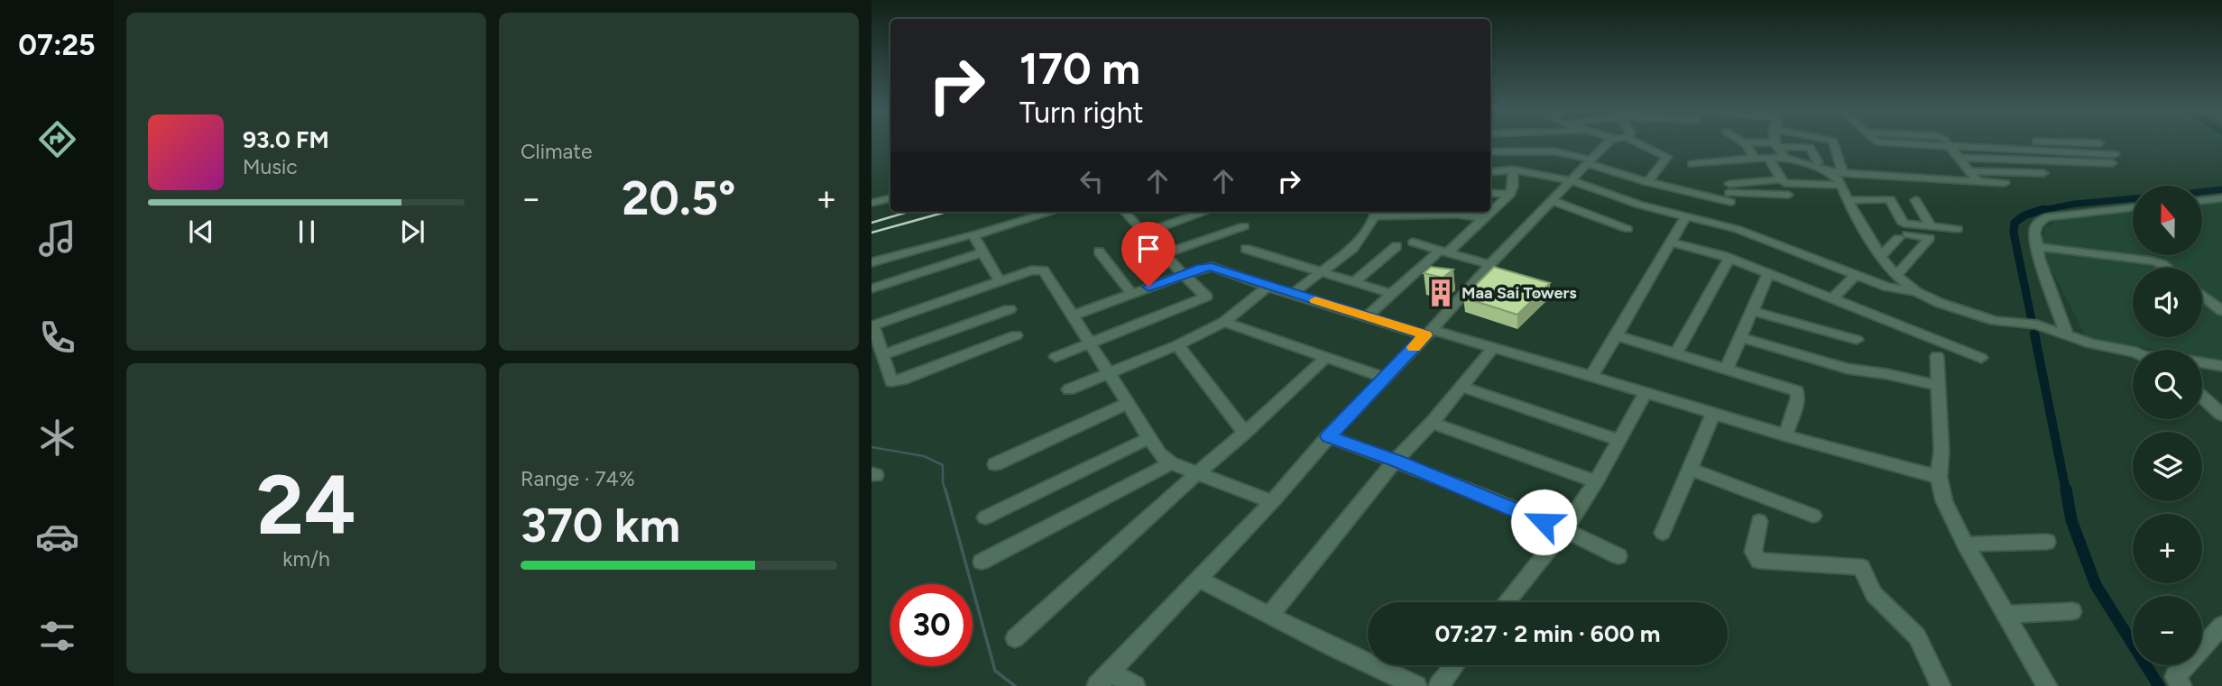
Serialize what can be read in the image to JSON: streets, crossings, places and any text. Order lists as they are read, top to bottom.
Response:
{
  "places": {
    "building": ["Maa Sai Towers"]
  },
  "north": "top",
  "page": {
    "tabs": "07:25",
    "tile": [
      "Climate",
      ["24", "km/h"],
      ["Range · 74%", "370 km"]
    ],
    "turn": ["170 m", "Turn right"],
    "song": ["93.0 FM", "Music"],
    "heat": ["−", "20.5°", "+"],
    "map_buttons": ["+", "−"],
    "limit": "30",
    "trip": "07:27 · 2 min · 600 m"
  }
}
